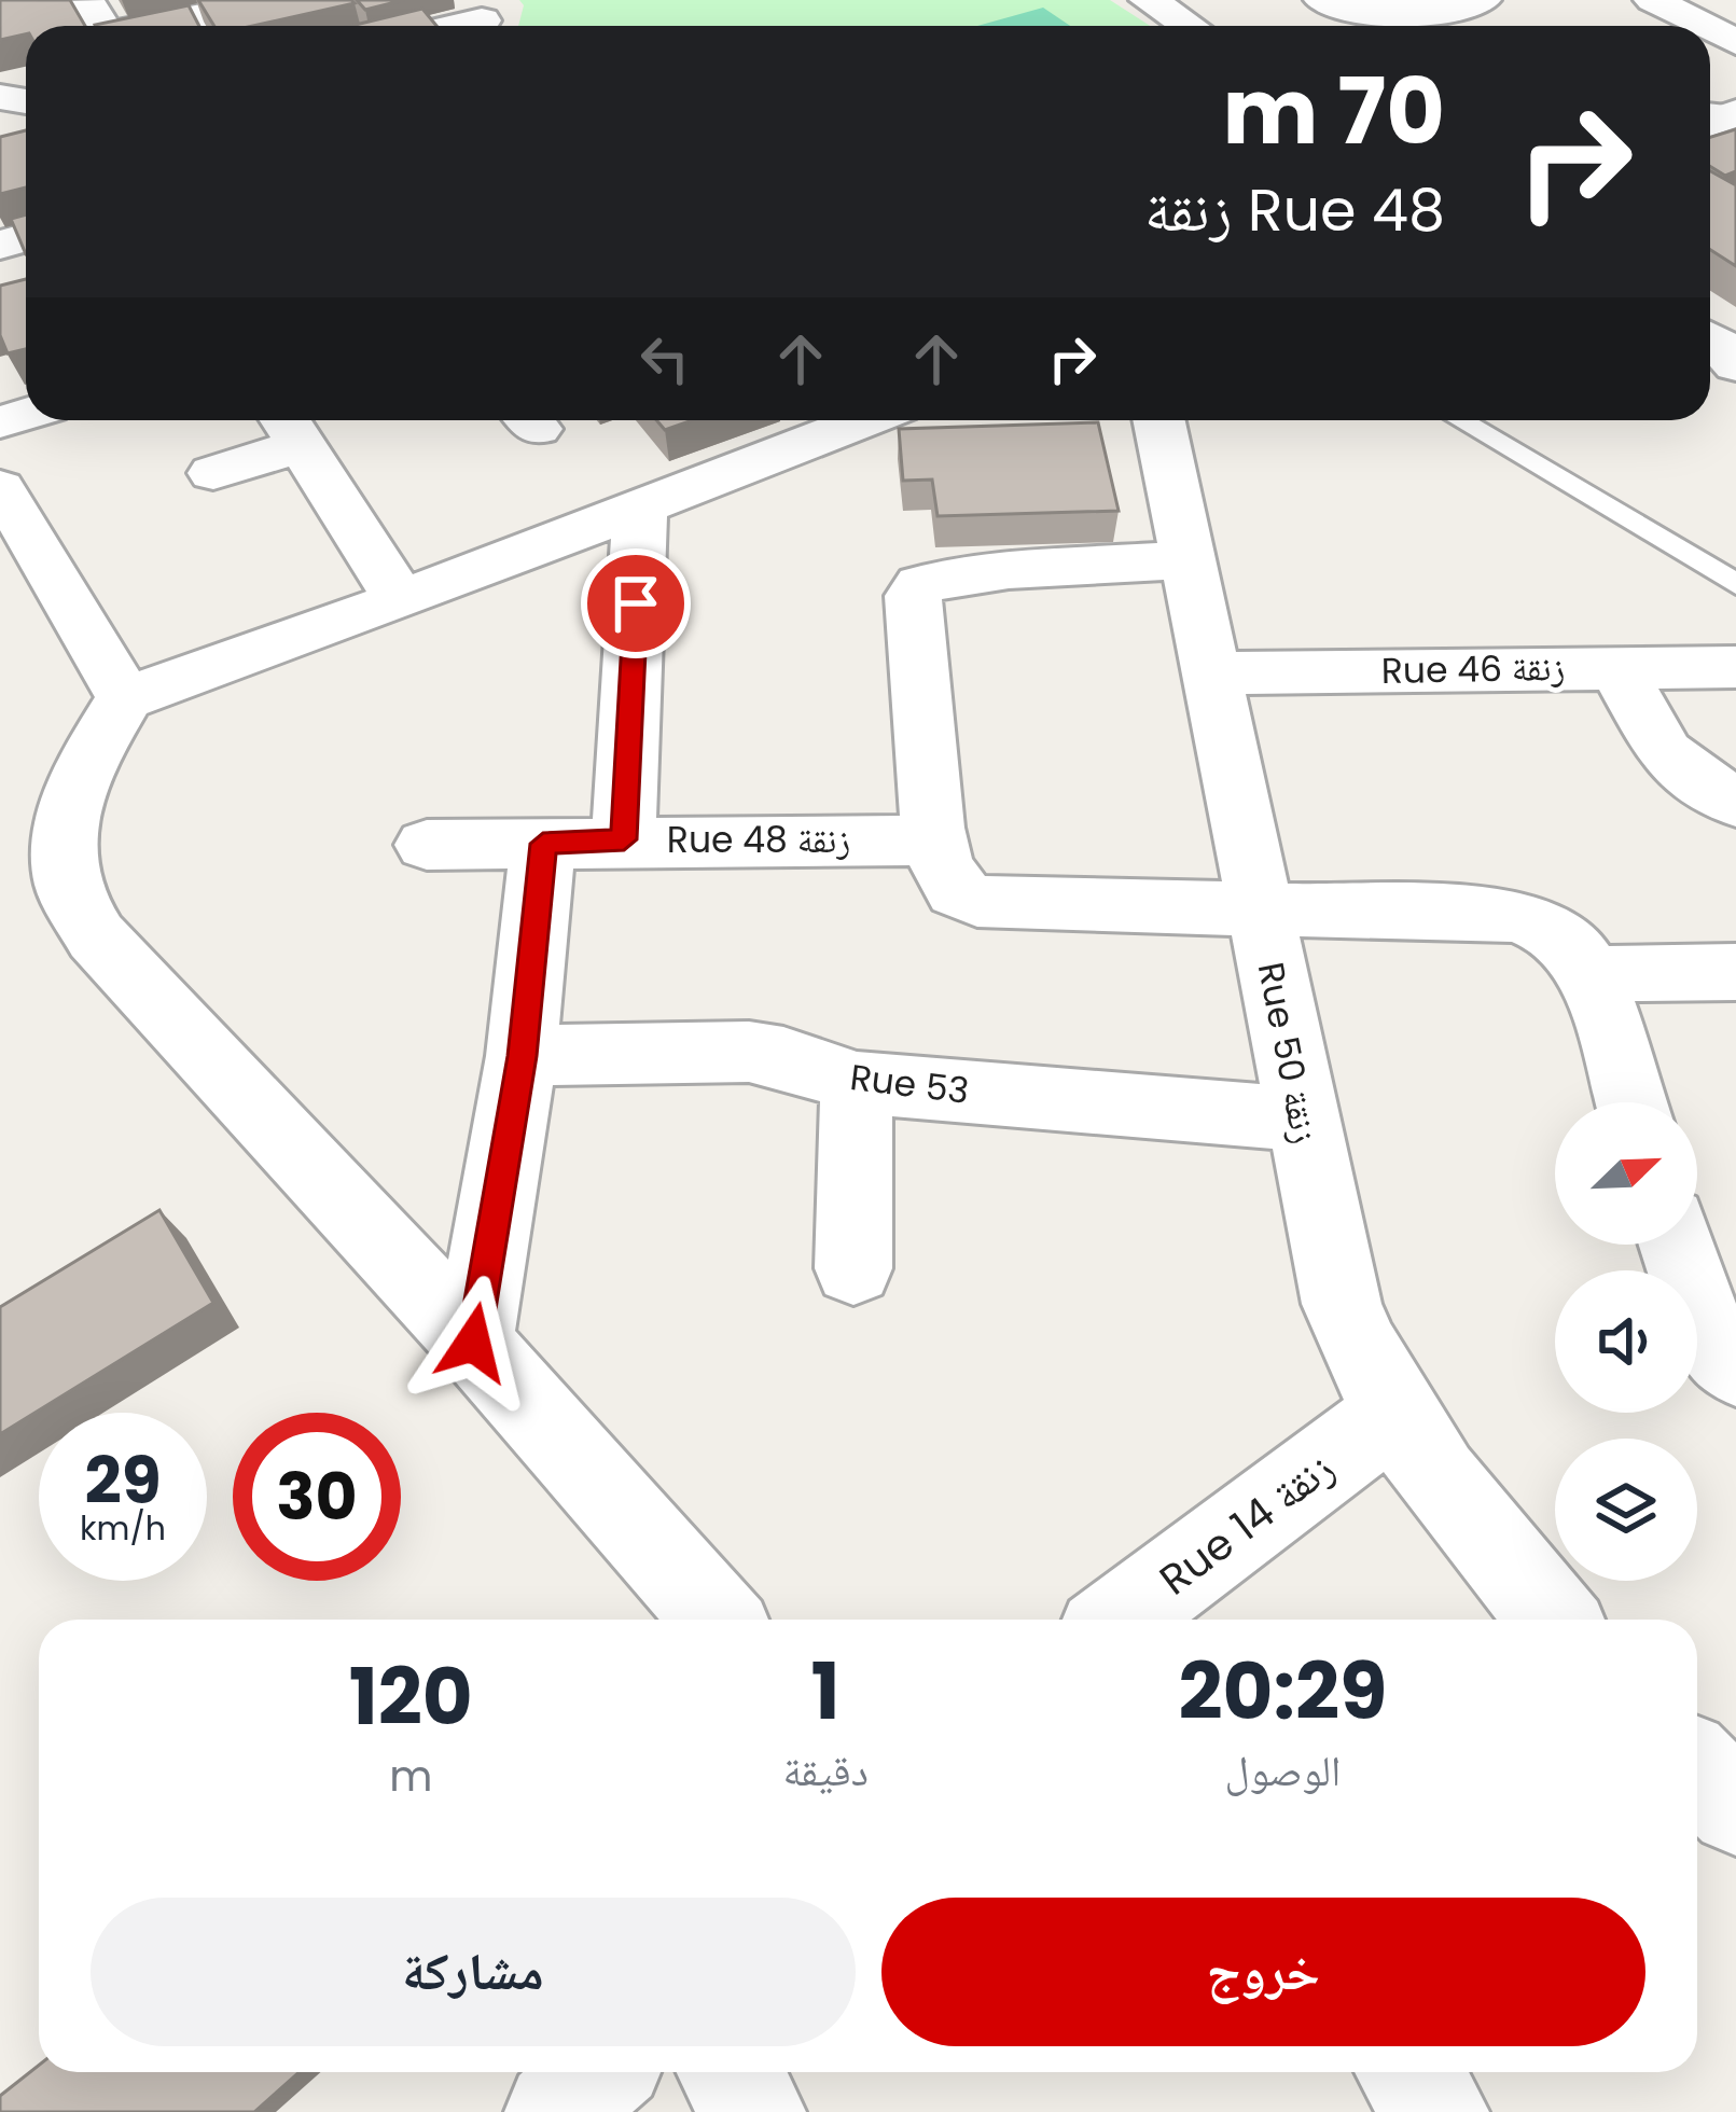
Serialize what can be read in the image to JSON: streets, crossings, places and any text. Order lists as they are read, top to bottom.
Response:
{
  "streets": {
    "street": [
      "Rue 46 زنقة",
      "Rue 48 زنقة",
      "Rue 50 زنقة",
      "Rue 53",
      "Rue 14 زنقة"
    ]
  },
  "crossings": [
    ["Rue 46 زنقة", "Rue 50 زنقة"],
    ["Rue 50 زنقة", "Rue 53"],
    ["Rue 50 زنقة", "Rue 14 زنقة"]
  ],
  "north": "top right",
  "page": {
    "turn": ["70 m", "Rue 48 زنقة"],
    "speed": "29 km/h",
    "limit": "30",
    "eta": [
      "20:29",
      "الوصول",
      "1",
      "دقيقة",
      "120",
      "m"
    ],
    "buttons": ["خروج", "مشاركة"]
  }
}
